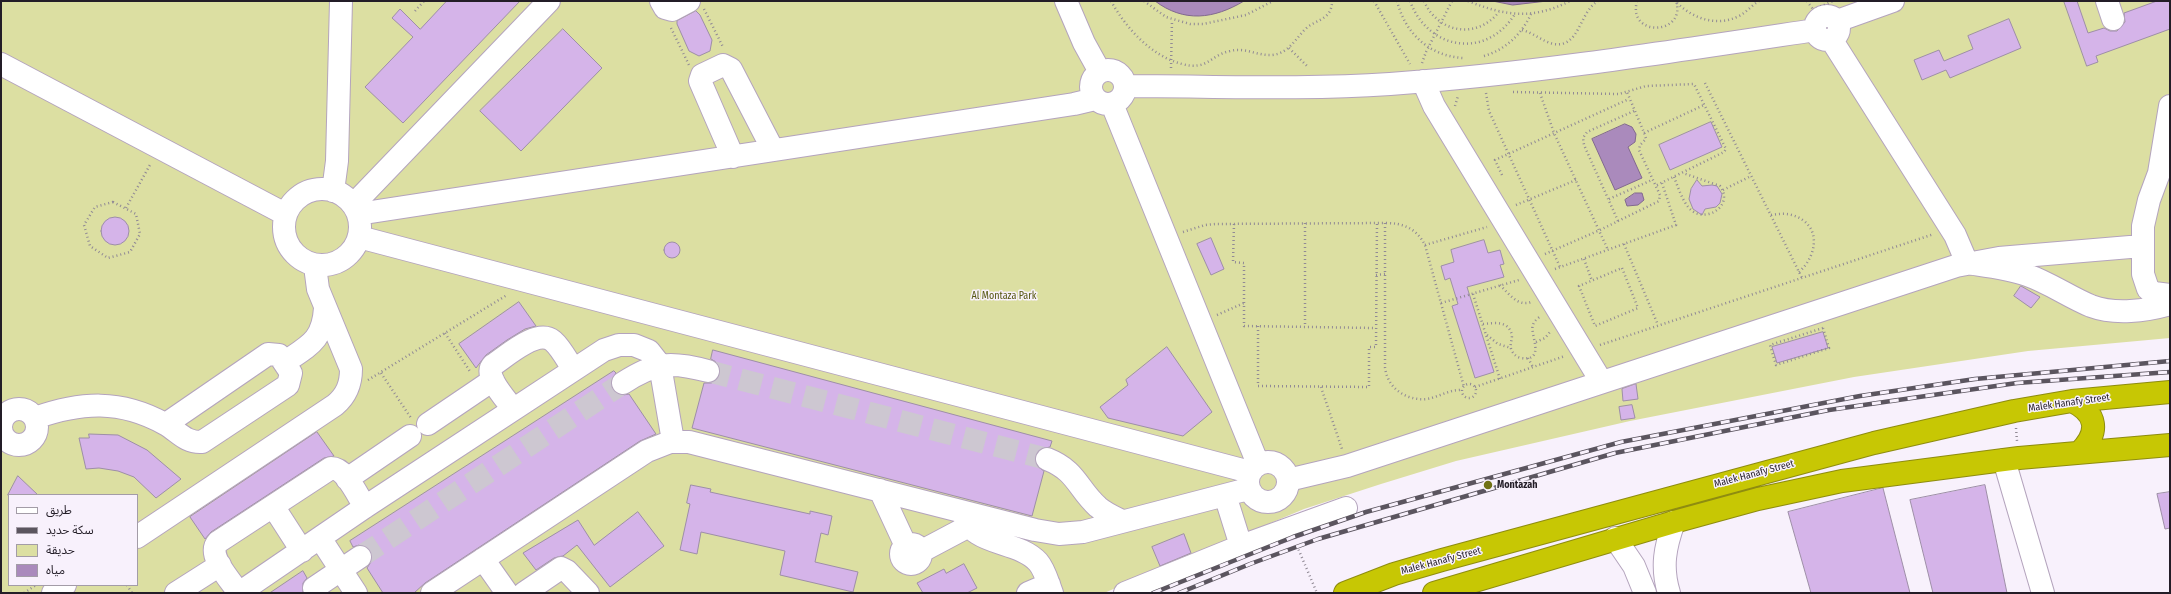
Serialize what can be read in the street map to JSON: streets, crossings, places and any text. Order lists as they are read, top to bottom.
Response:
{
  "streets": {
    "highway": ["Malek Hanafy Street"]
  },
  "parks": ["Al Montaza Park"],
  "places": ["Montazah"],
  "legend": [
    "طريق",
    "سكة حديد",
    "حديقة",
    "مياه"
  ]
}
